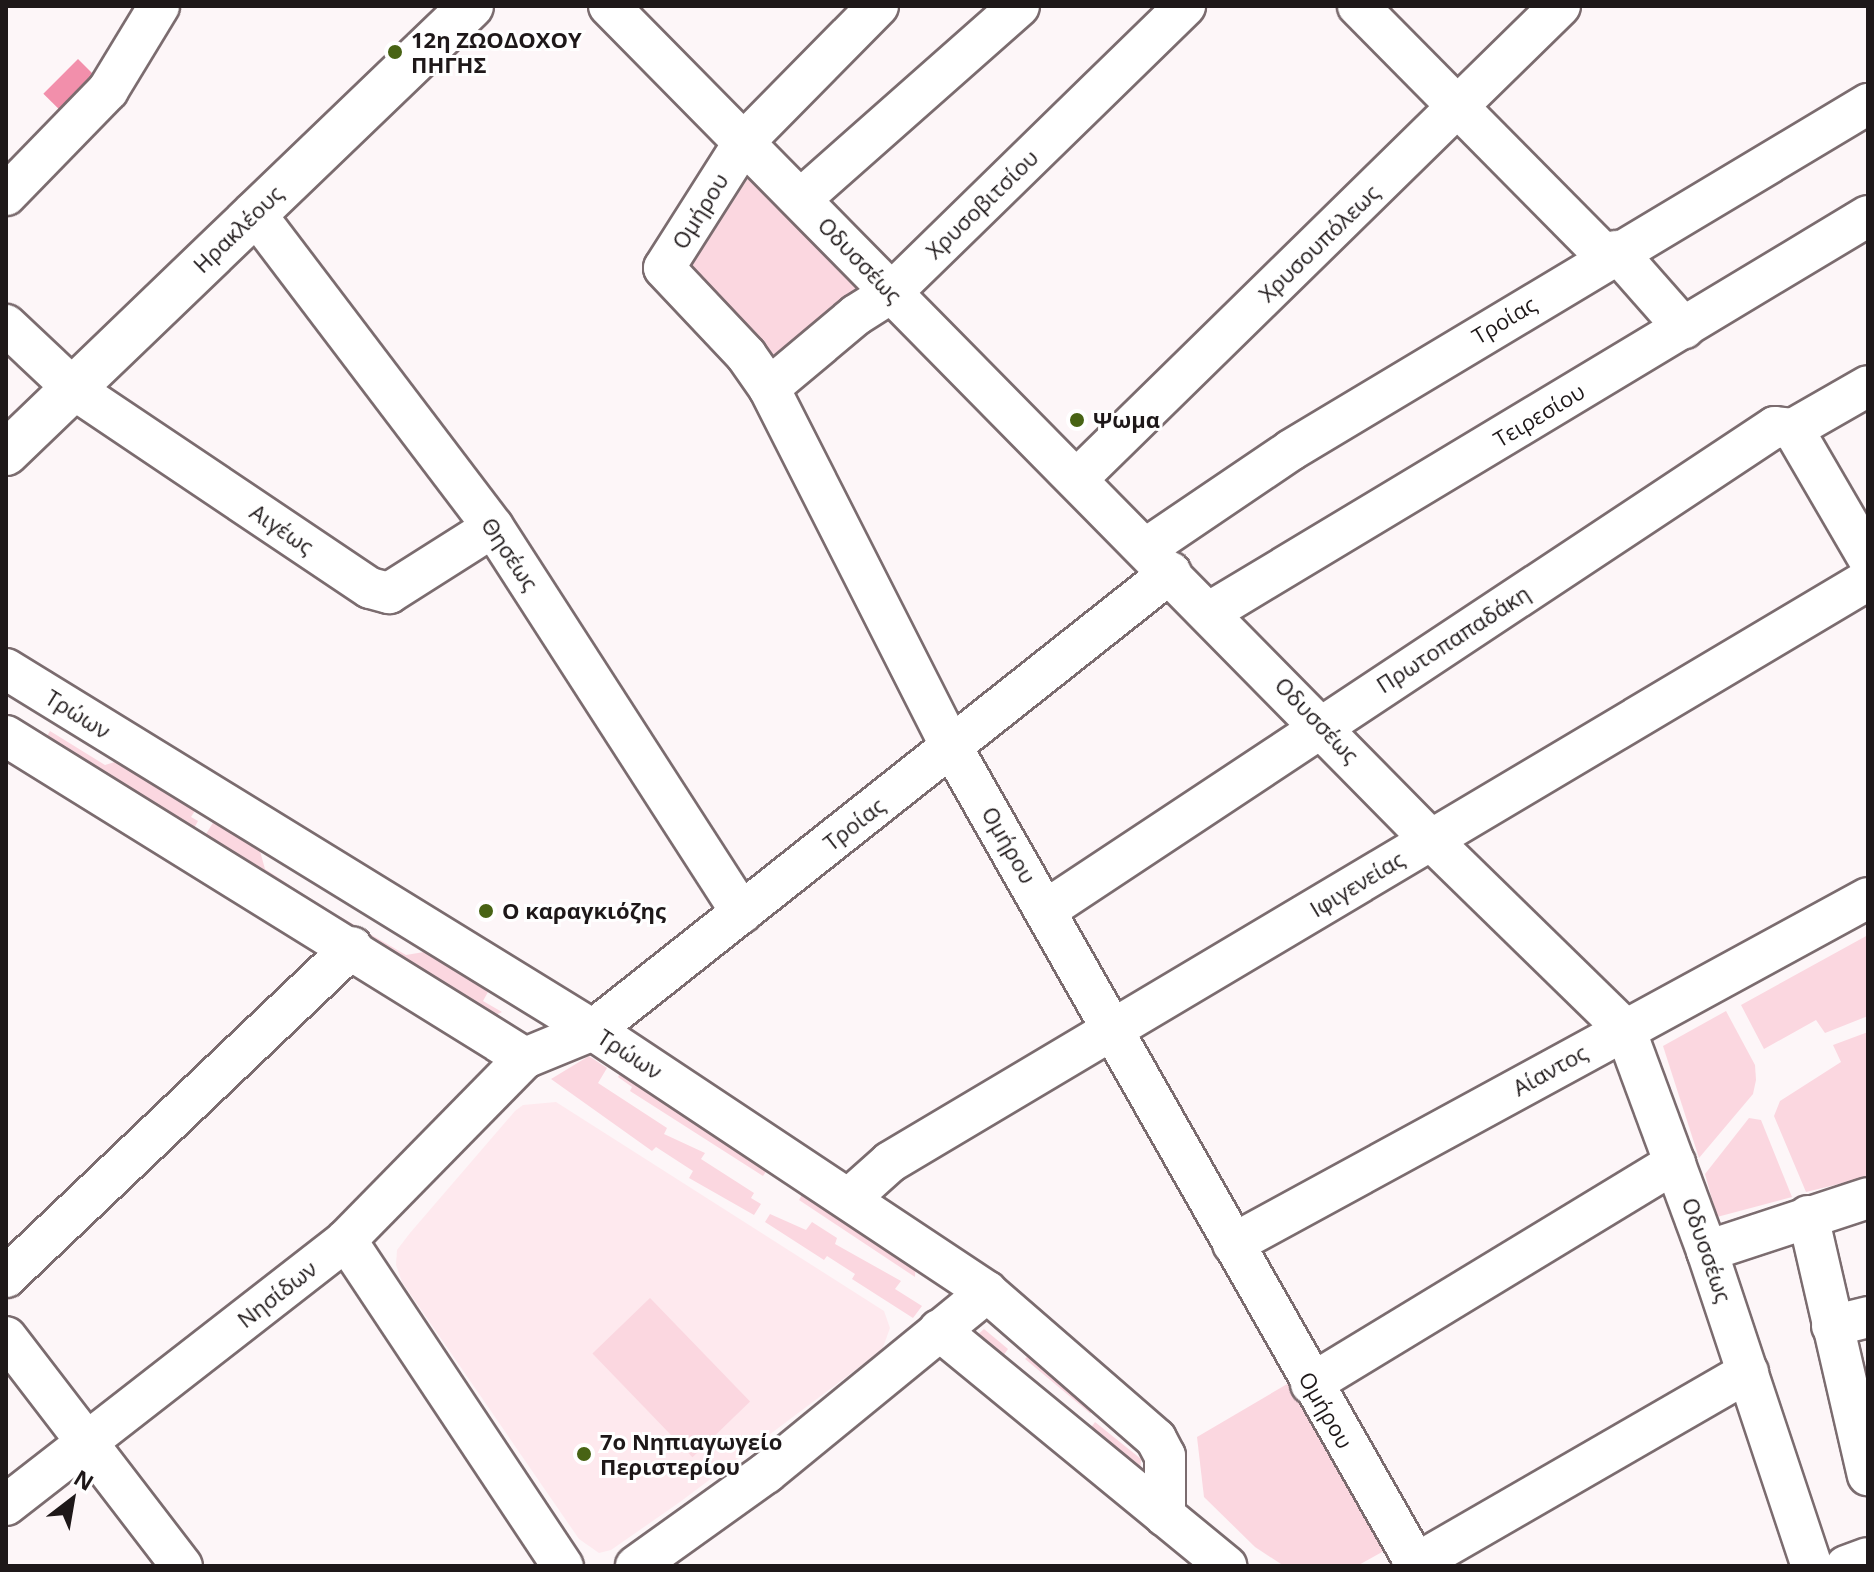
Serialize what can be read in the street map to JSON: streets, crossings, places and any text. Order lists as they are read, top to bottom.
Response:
{
  "streets": {
    "street": [
      "Χρυσοβιτσίου",
      "Ομήρου",
      "Ηρακλέους",
      "Χρυσουπόλεως",
      "Οδυσσέως",
      "Τροίας",
      "Τειρεσίου",
      "Αιγέως",
      "Θησέως",
      "Πρωτοπαπαδάκη",
      "Τρώων",
      "Ιφιγενείας",
      "Αίαντος",
      "Νησίδων"
    ]
  },
  "crossings": [
    ["Χρυσοβιτσίου", "Ομήρου"],
    ["Χρυσοβιτσίου", "Οδυσσέως"],
    ["Ομήρου", "Οδυσσέως"],
    ["Ομήρου", "Τροίας"],
    ["Ομήρου", "Πρωτοπαπαδάκη"],
    ["Ομήρου", "Ιφιγενείας"],
    ["Ομήρου", "Αίαντος"],
    ["Ηρακλέους", "Αιγέως"],
    ["Ηρακλέους", "Θησέως"],
    ["Χρυσουπόλεως", "Οδυσσέως"],
    ["Οδυσσέως", "Τροίας"],
    ["Οδυσσέως", "Τειρεσίου"],
    ["Οδυσσέως", "Πρωτοπαπαδάκη"],
    ["Οδυσσέως", "Ιφιγενείας"],
    ["Οδυσσέως", "Αίαντος"],
    ["Τροίας", "Θησέως"],
    ["Τροίας", "Τρώων"],
    ["Τροίας", "Νησίδων"],
    ["Αιγέως", "Θησέως"],
    ["Τρώων", "Ιφιγενείας"]
  ],
  "places": [
    "12η ΖΩΟΔΟΧΟΥ ΠΗΓΗΣ",
    "Ψωμα",
    "Ο καραγκιόζης",
    "7ο Νηπιαγωγείο Περιστερίου"
  ],
  "north": "top right"
}
